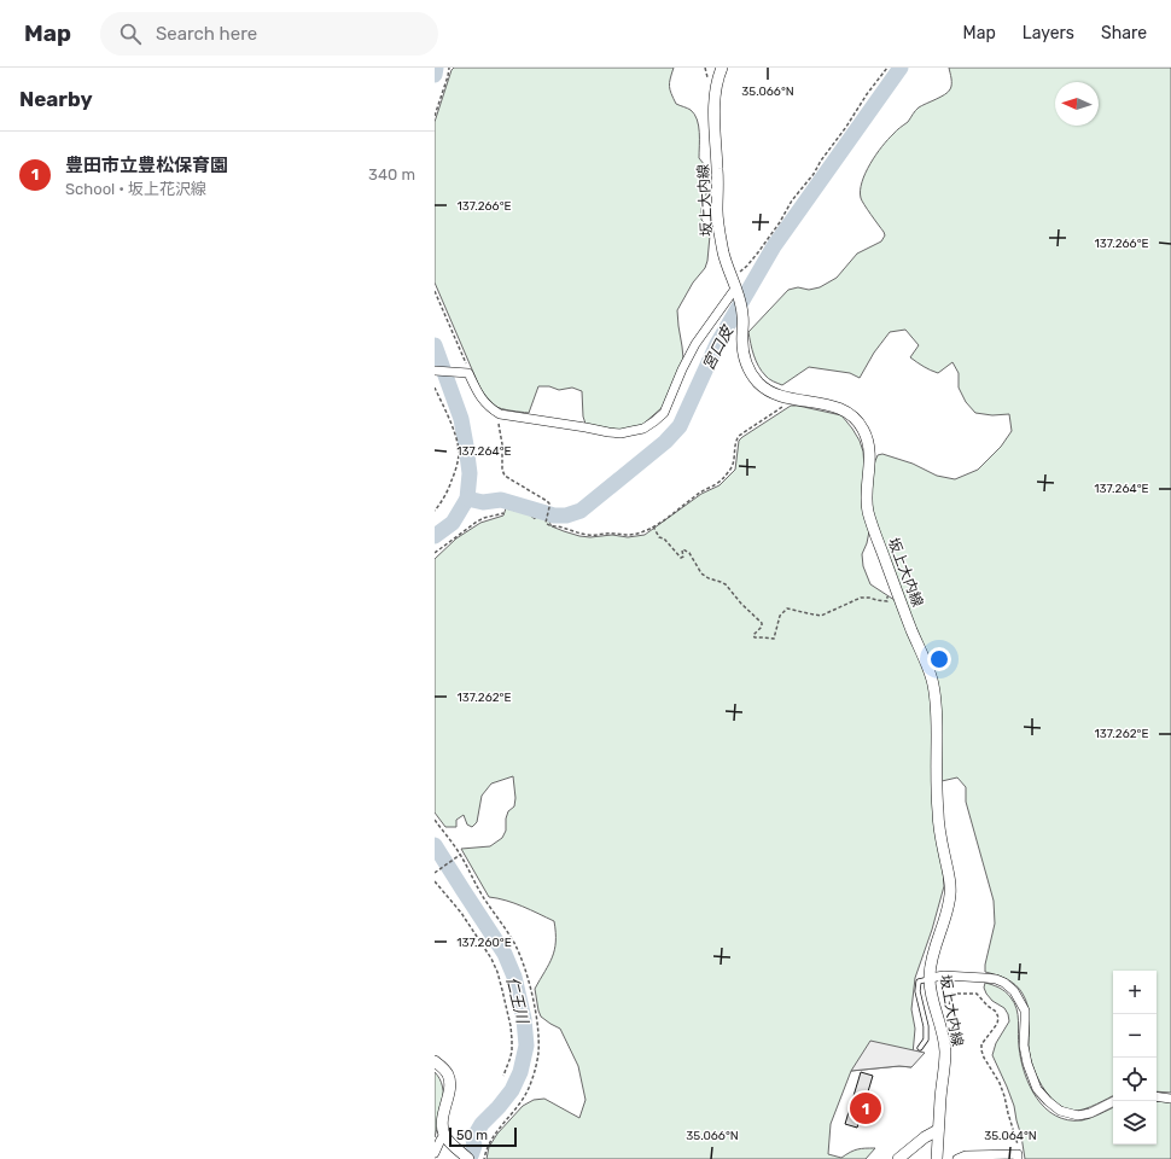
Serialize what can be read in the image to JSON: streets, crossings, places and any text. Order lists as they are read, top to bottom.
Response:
{
  "streets": {
    "main road": ["坂上大内線"]
  },
  "water": ["宮口皮", "仁王川"],
  "scale_bar": "50 m",
  "north": "left",
  "page": {
    "header": "Map",
    "search": "Search here",
    "nav": ["Map", "Layers", "Share"],
    "heading": "Nearby",
    "list": [
      {
        "mark": "1",
        "name": "豊田市立豊松保育園",
        "note": "School · 坂上花沢線",
        "value": "340 m"
      }
    ],
    "map_buttons": ["+", "−"],
    "pins": "1",
    "scale": "50 m"
  },
  "coordinates": [
    "35.066°N",
    "137.266°E",
    "137.264°E",
    "137.262°E",
    "137.260°E",
    "35.064°N"
  ]
}
